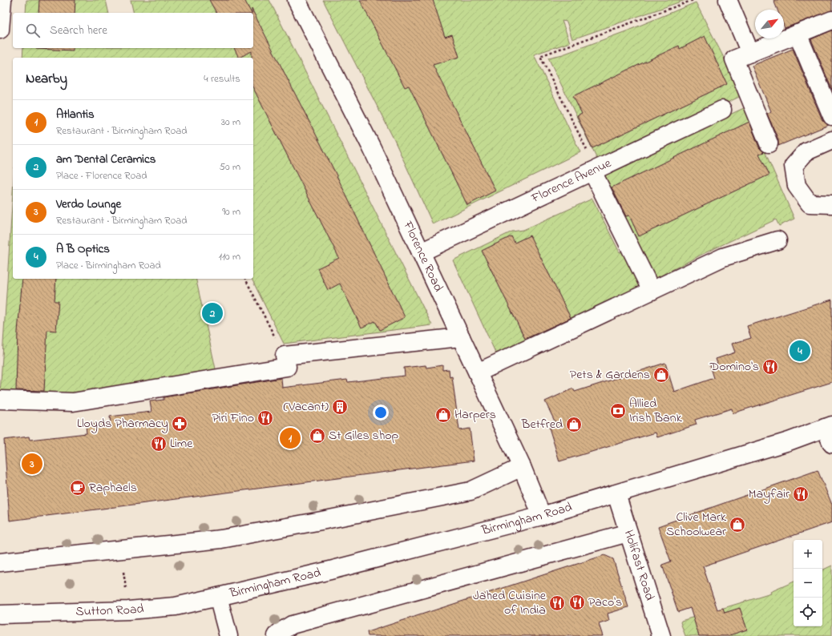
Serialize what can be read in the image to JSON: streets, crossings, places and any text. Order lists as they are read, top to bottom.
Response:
{
  "streets": {
    "street": [
      "Florence Avenue",
      "Florence Road",
      "Birmingham Road",
      "Holifast Road",
      "Sutton Road"
    ]
  },
  "crossings": [
    ["Florence Avenue", "Florence Road"],
    ["Florence Road", "Birmingham Road"],
    ["Birmingham Road", "Holifast Road"],
    ["Birmingham Road", "Sutton Road"]
  ],
  "places": {
    "restaurant": [
      "Domino's",
      "Piri Fino",
      "Lime",
      "Mayfair",
      "Paco's",
      "Jahed Cuisine of India"
    ],
    "shop": [
      "Pets & Gardens",
      "Harpers",
      "Betfred",
      "St Giles shop",
      "Clive Mark Schoolwear"
    ],
    "building": ["(Vacant)"],
    "bank": ["Allied Irish Bank"],
    "pharmacy": ["Lloyds Pharmacy"],
    "cafe": ["Raphaels"]
  },
  "north": "top right",
  "page": {
    "search": "Search here",
    "heading": ["Nearby", "4 results"],
    "list": [
      {
        "mark": "1",
        "name": "Atlantis",
        "note": "Restaurant · Birmingham Road",
        "value": "30 m"
      },
      {
        "mark": "2",
        "name": "am Dental Ceramics",
        "note": "Place · Florence Road",
        "value": "50 m"
      },
      {
        "mark": "3",
        "name": "Verdo Lounge",
        "note": "Restaurant · Birmingham Road",
        "value": "90 m"
      },
      {
        "mark": "4",
        "name": "A B Optics",
        "note": "Place · Birmingham Road",
        "value": "110 m"
      }
    ],
    "pins": [
      "2",
      "4",
      "1",
      "3"
    ],
    "map_buttons": ["+", "−"]
  }
}
